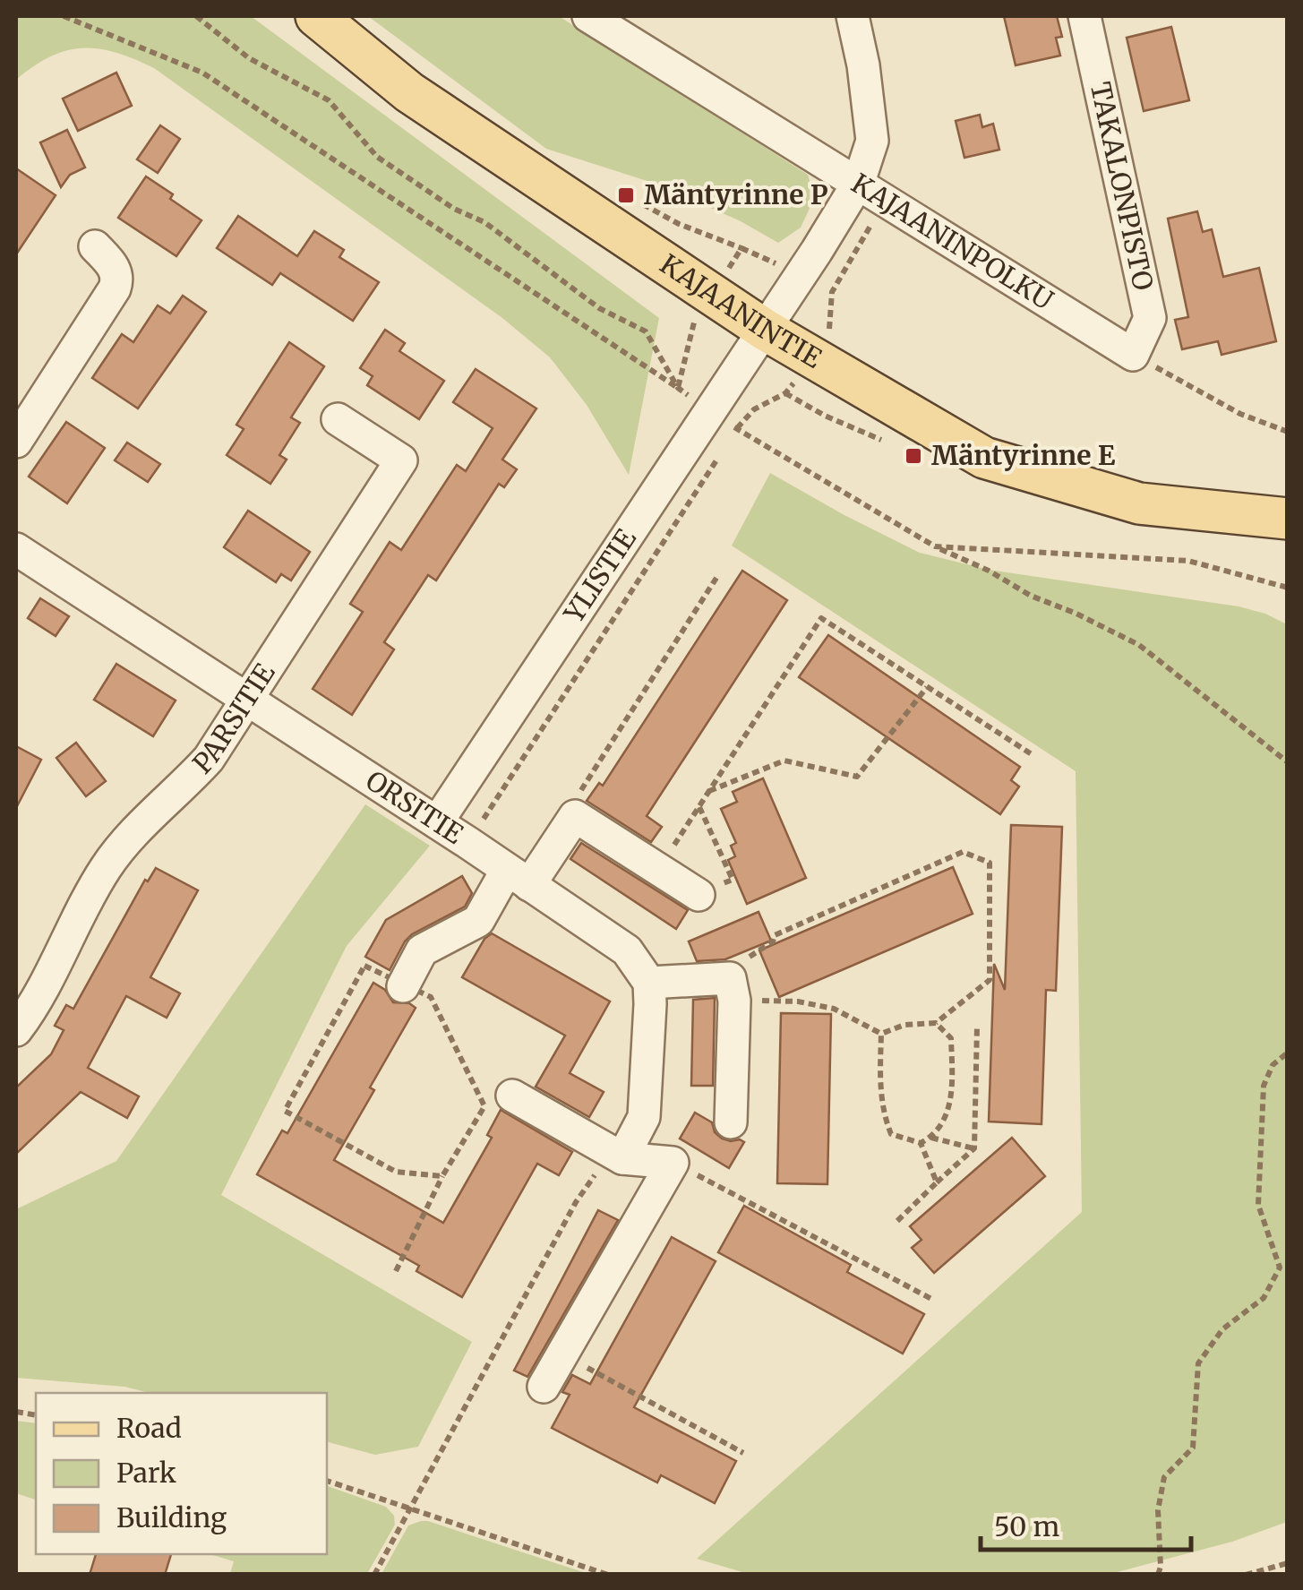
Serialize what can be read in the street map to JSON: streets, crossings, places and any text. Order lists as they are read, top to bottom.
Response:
{
  "streets": {
    "main road": ["KAJAANINTIE"],
    "street": [
      "TAKALONPISTO",
      "KAJAANINPOLKU",
      "YLISTIE",
      "PARSITIE",
      "ORSITIE"
    ]
  },
  "crossings": [
    ["TAKALONPISTO", "KAJAANINPOLKU"],
    ["KAJAANINPOLKU", "YLISTIE"],
    ["KAJAANINTIE", "YLISTIE"],
    ["YLISTIE", "ORSITIE"],
    ["PARSITIE", "ORSITIE"]
  ],
  "places": {
    "transit": ["Mäntyrinne P", "Mäntyrinne E"]
  },
  "legend": ["Road", "Park", "Building"],
  "scale_bar": "50 m"
}
